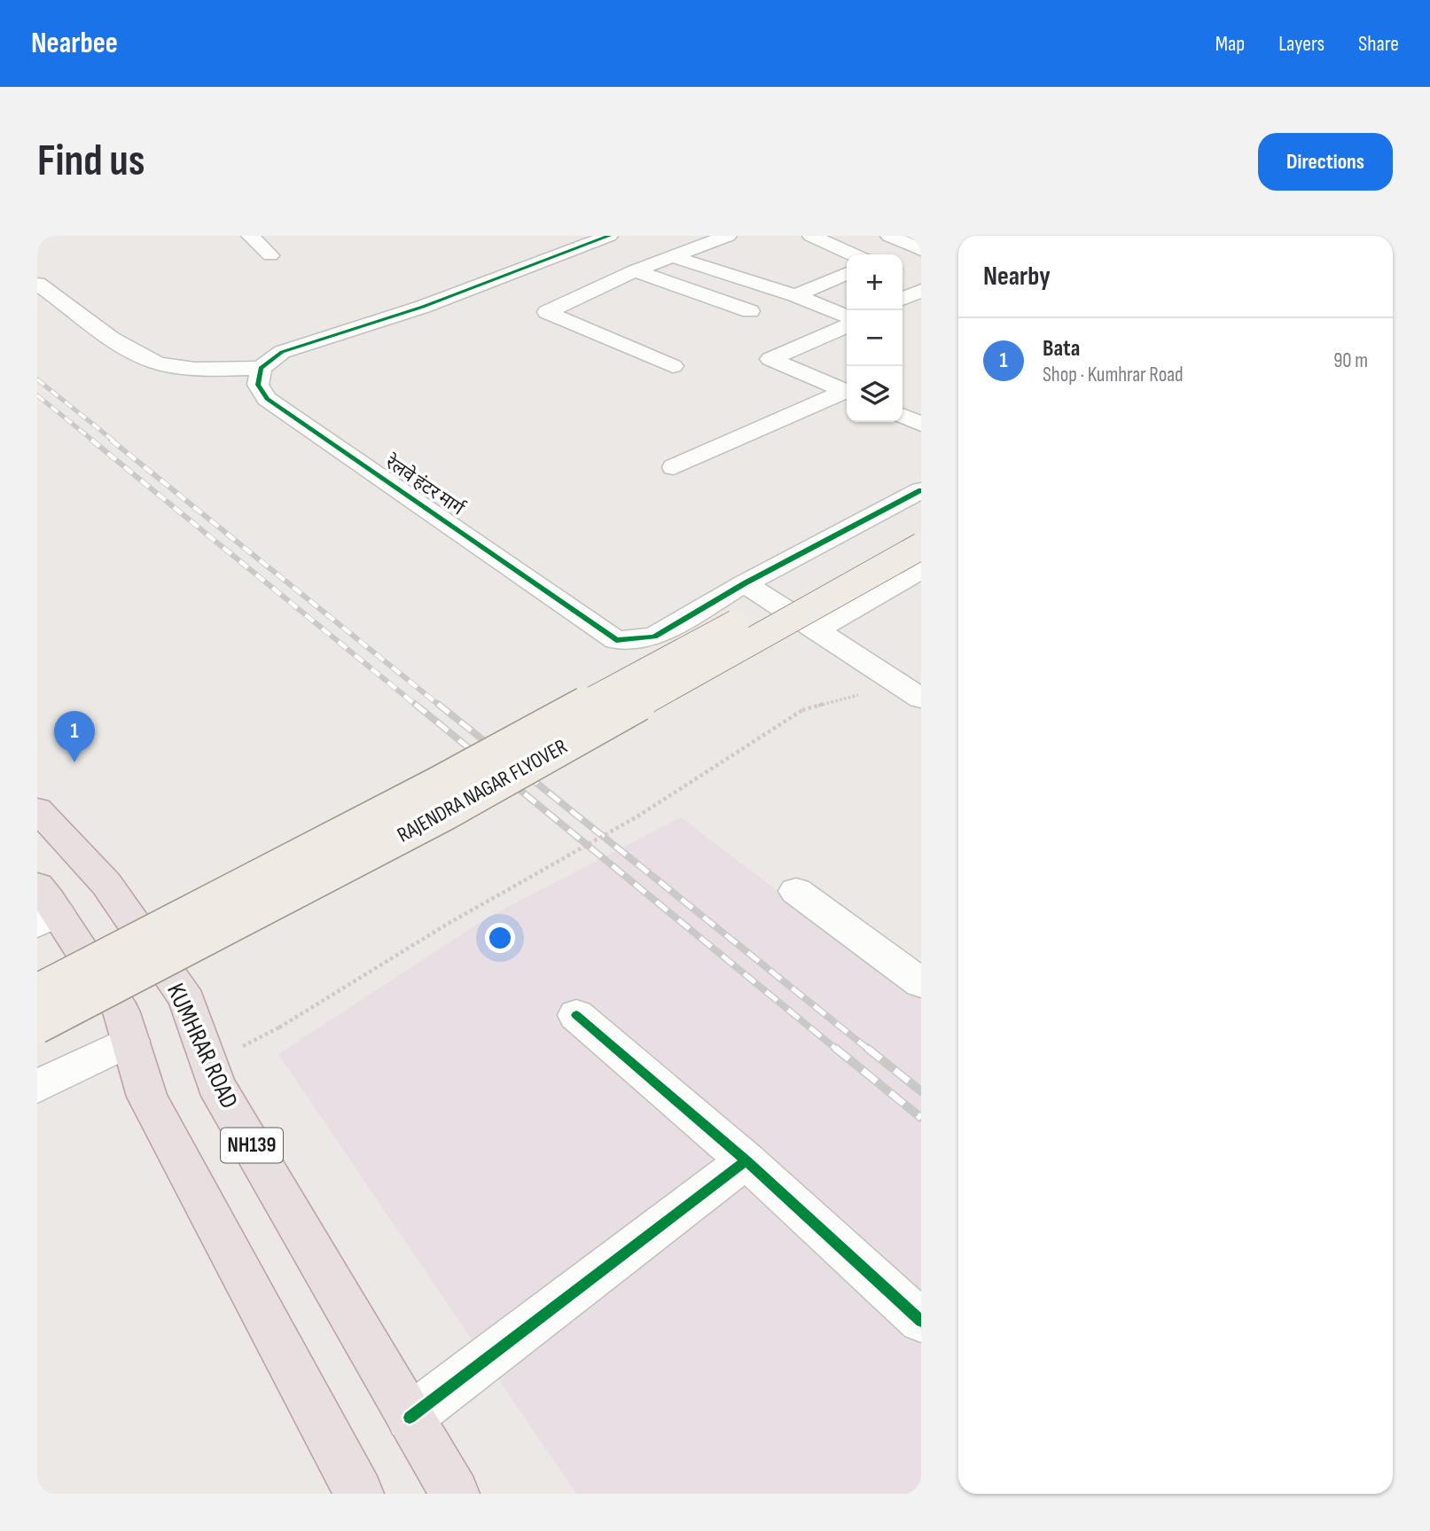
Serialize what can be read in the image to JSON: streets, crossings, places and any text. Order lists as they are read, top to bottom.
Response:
{
  "streets": {
    "highway": ["KUMHRAR ROAD", "NH139"],
    "main road": ["RAJENDRA NAGAR FLYOVER"],
    "street": ["रेलवे हंटर मार्ग"]
  },
  "page": {
    "header": "Nearbee",
    "nav": ["Map", "Layers", "Share"],
    "buttons": "Directions",
    "title": "Find us",
    "heading": "Nearby",
    "map_buttons": ["+", "−"],
    "list": [
      {
        "mark": "1",
        "name": "Bata",
        "note": "Shop · Kumhrar Road",
        "value": "90 m"
      }
    ],
    "pins": "1"
  }
}
